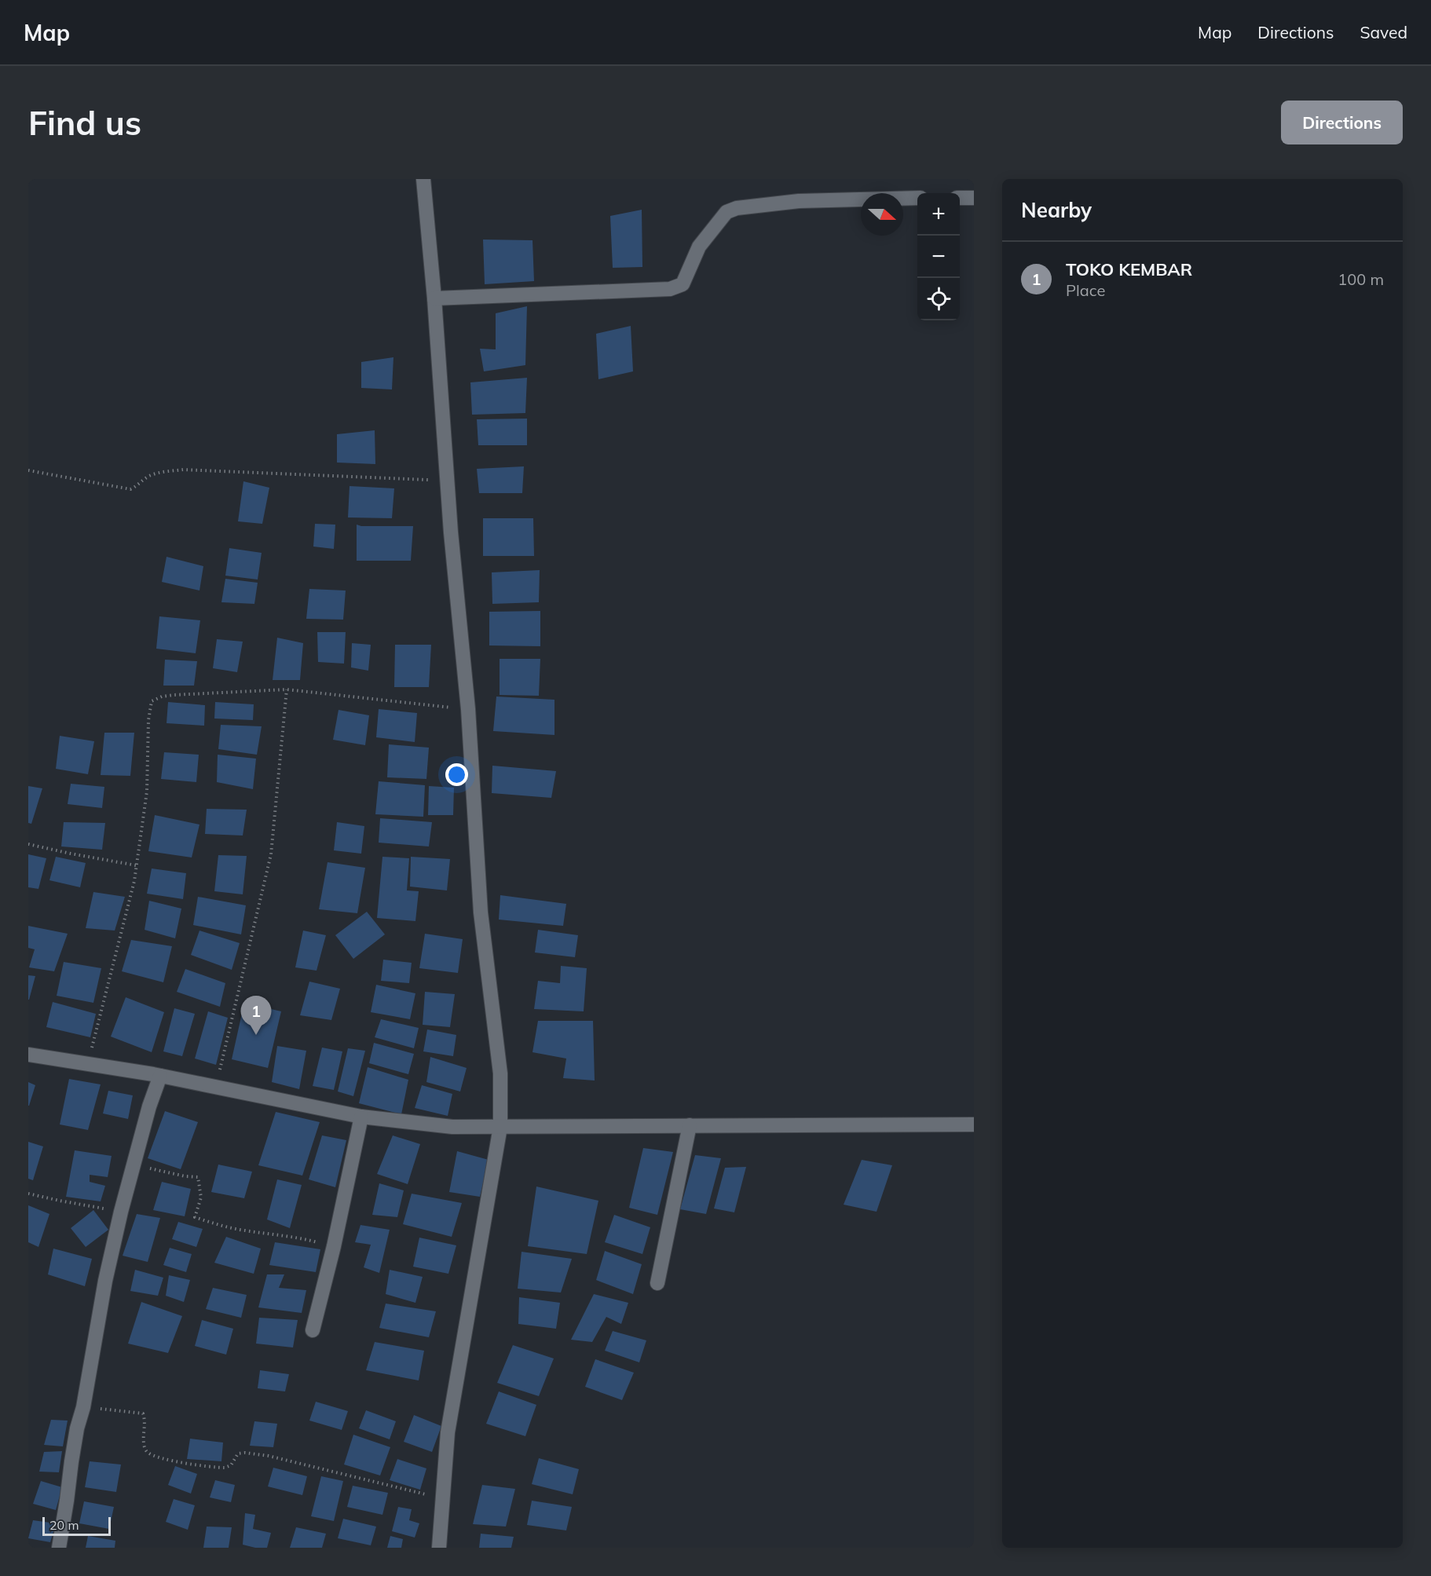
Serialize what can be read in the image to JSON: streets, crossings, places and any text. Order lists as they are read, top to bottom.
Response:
{
  "scale_bar": "20 m",
  "north": "right",
  "page": {
    "header": "Map",
    "nav": ["Map", "Directions", "Saved"],
    "buttons": "Directions",
    "title": "Find us",
    "heading": "Nearby",
    "map_buttons": ["+", "−"],
    "list": [
      {
        "mark": "1",
        "name": "TOKO KEMBAR",
        "note": "Place",
        "value": "100 m"
      }
    ],
    "pins": "1",
    "scale": "20 m"
  }
}
